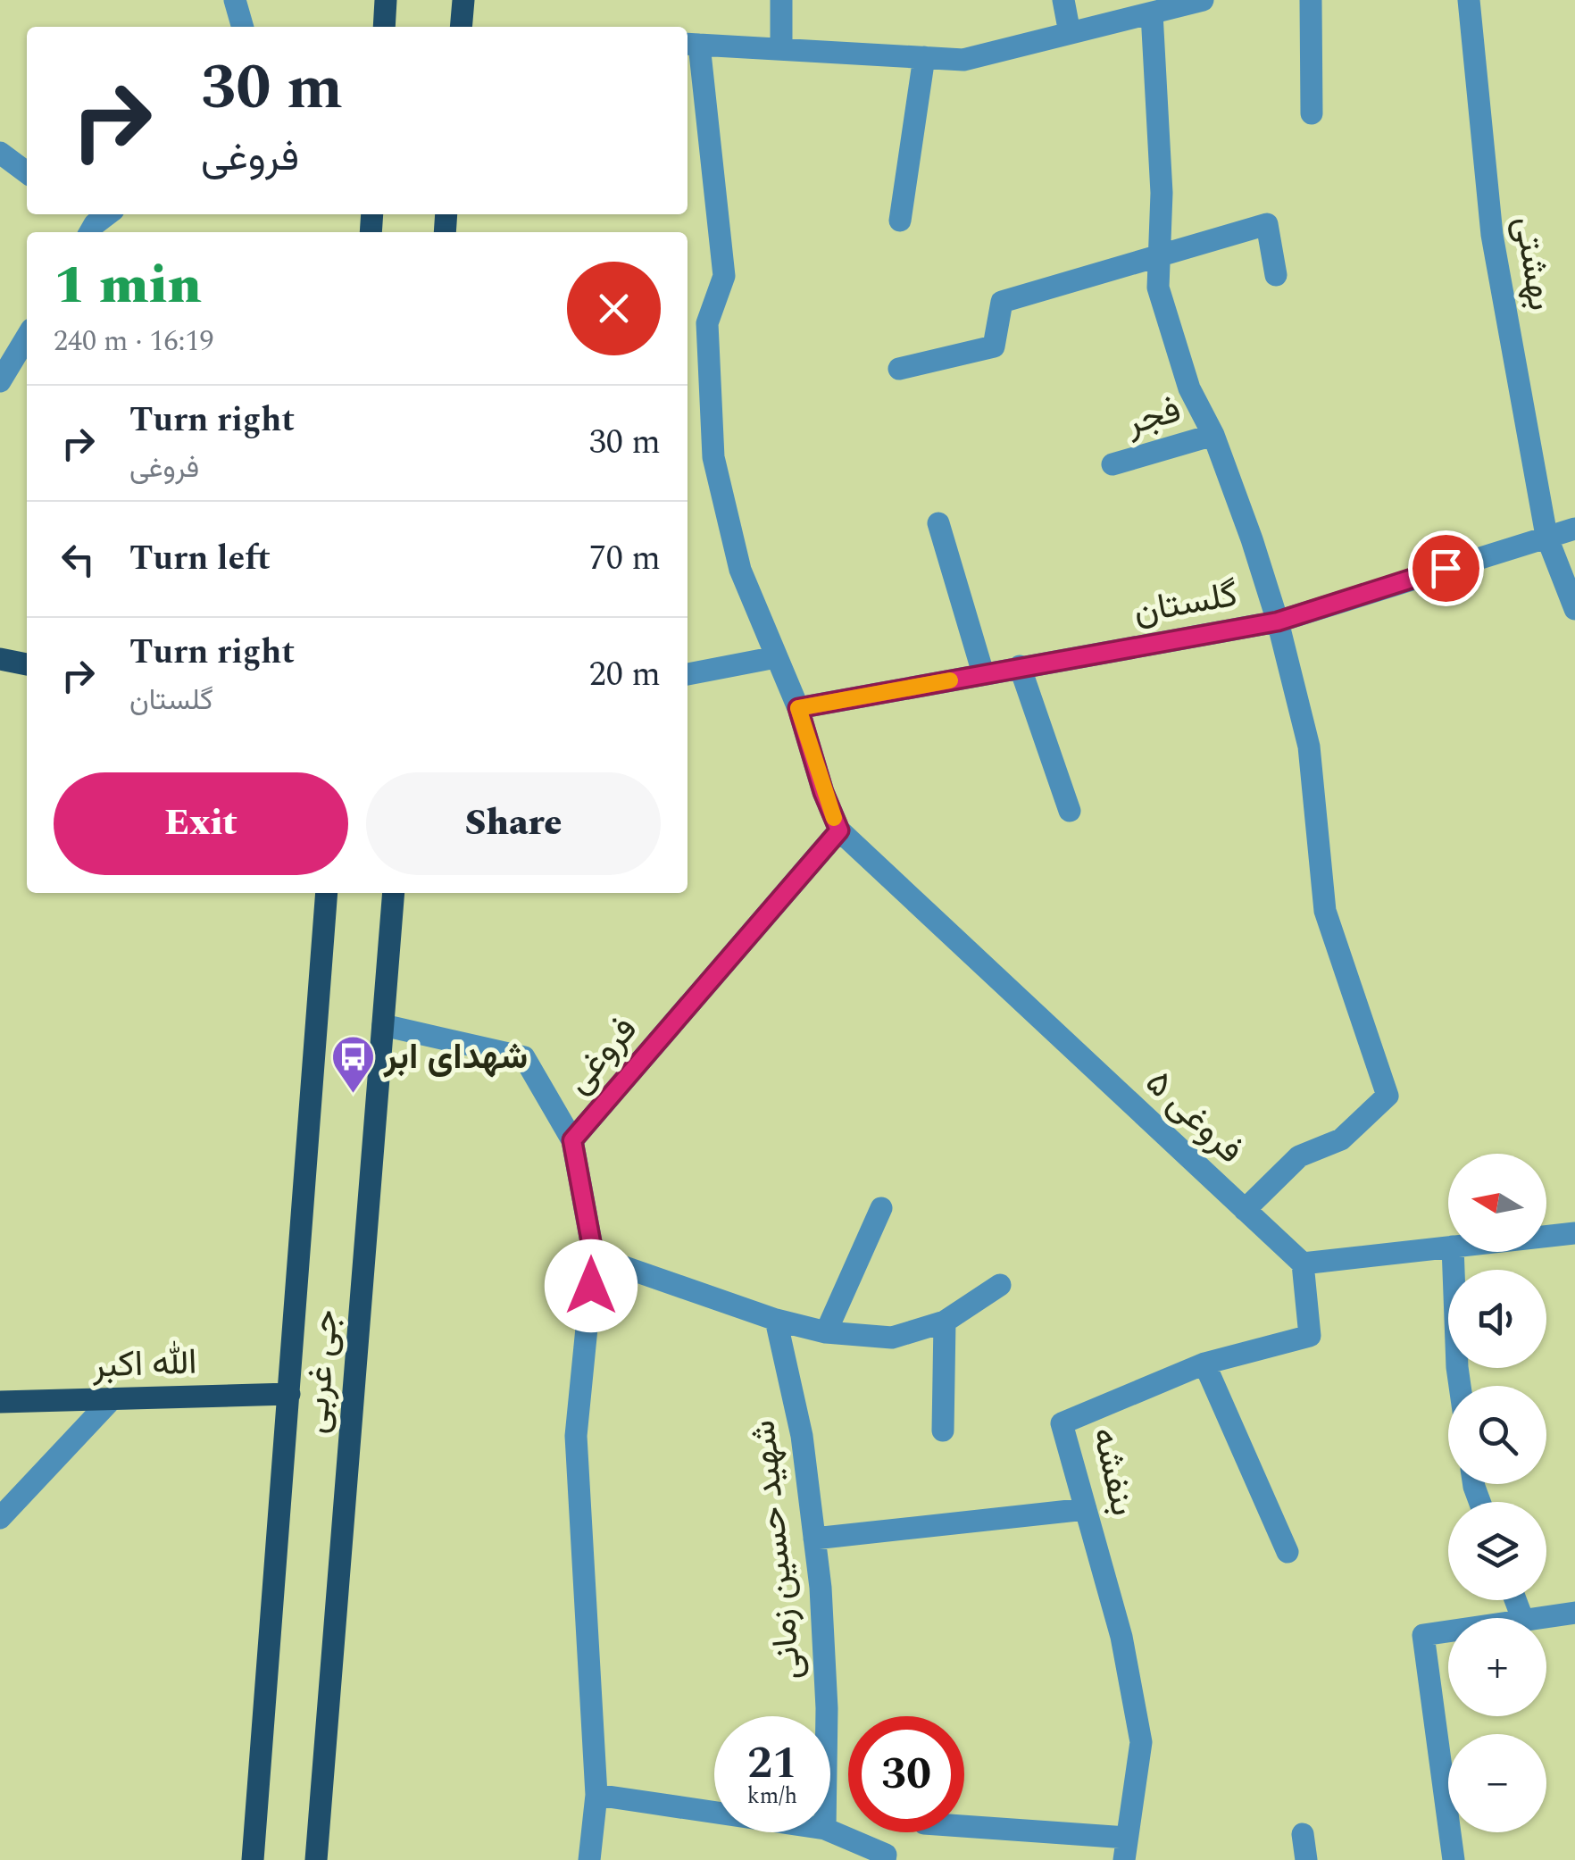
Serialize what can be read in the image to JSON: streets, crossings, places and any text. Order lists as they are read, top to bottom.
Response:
{
  "streets": {
    "main road": ["الله اکبر", "جی غربی"],
    "street": [
      "بهشتی",
      "فجر",
      "گلستان",
      "فروغی",
      "فروغی ۵",
      "بنفشه",
      "شهید حسین زمانی"
    ]
  },
  "crossings": [
    ["بهشتی", "گلستان"],
    ["فروغی", "فروغی ۵"],
    ["فروغی", "جی غربی"],
    ["فروغی ۵", "بنفشه"],
    ["الله اکبر", "جی غربی"]
  ],
  "places": {
    "bus stop": ["شهدای ابر"]
  },
  "north": "left",
  "page": {
    "turn": ["30 m", "فروغی"],
    "heading": ["1 min", "240 m · 16:19"],
    "list": [
      {
        "name": "Turn right",
        "note": "فروغی",
        "value": "30 m"
      },
      {
        "name": "Turn left",
        "value": "70 m"
      },
      {
        "name": "Turn right",
        "note": "گلستان",
        "value": "20 m"
      }
    ],
    "buttons": ["Exit", "Share"],
    "map_buttons": ["+", "−"],
    "speed": "21 km/h",
    "limit": "30"
  }
}
